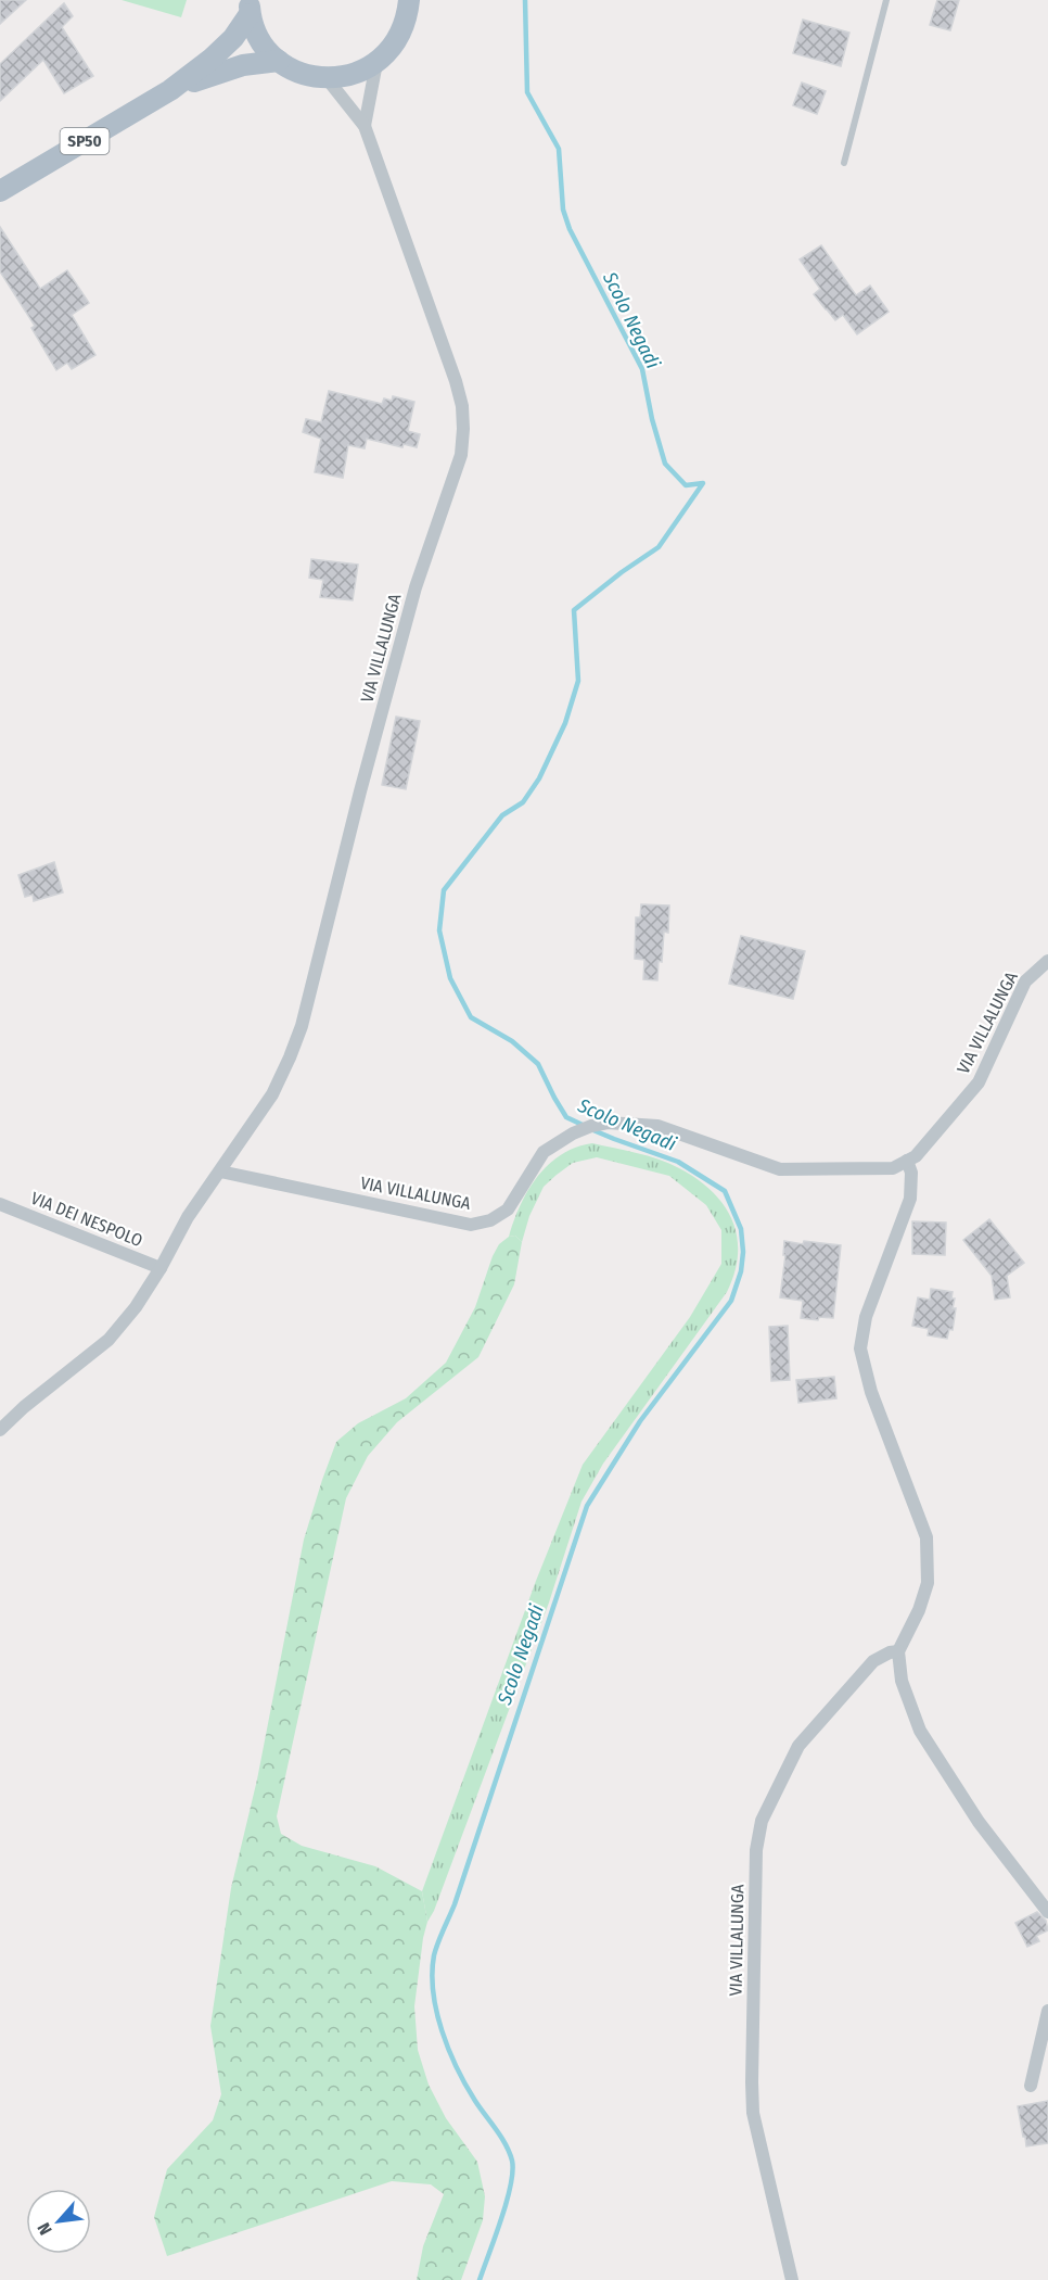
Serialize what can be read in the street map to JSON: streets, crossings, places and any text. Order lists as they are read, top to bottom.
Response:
{
  "streets": {
    "main road": ["SP50"],
    "street": ["VIA VILLALUNGA", "VIA DEI NESPOLO"]
  },
  "crossings": [
    ["VIA VILLALUNGA", "VIA DEI NESPOLO"]
  ],
  "water": ["Scolo Negadi"],
  "north": "bottom left"
}
